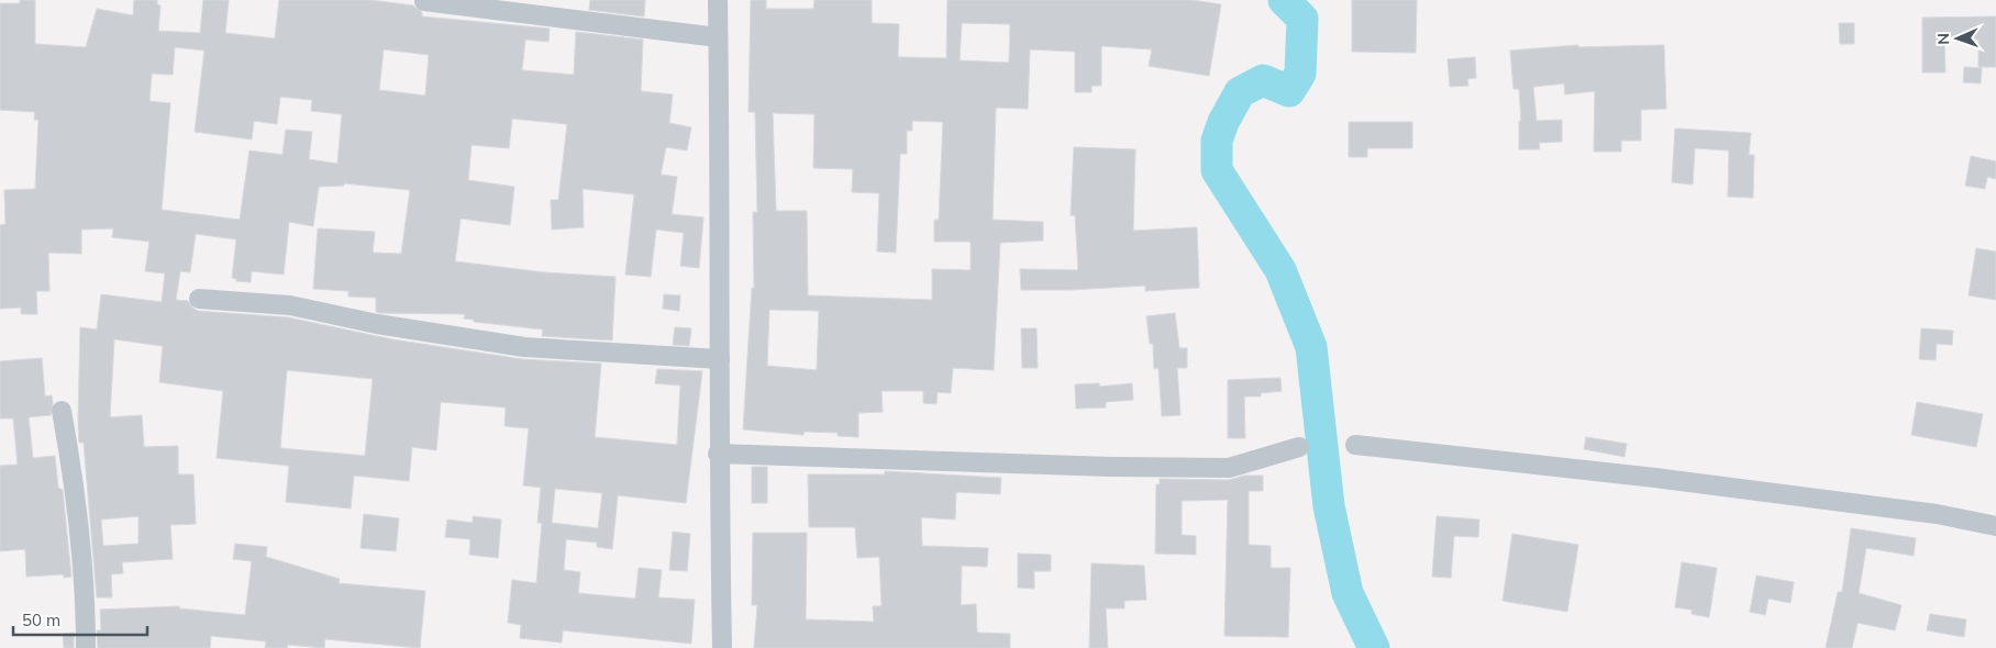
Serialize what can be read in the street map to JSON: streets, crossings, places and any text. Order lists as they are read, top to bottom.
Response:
{
  "scale_bar": "50 m",
  "north": "left"
}
